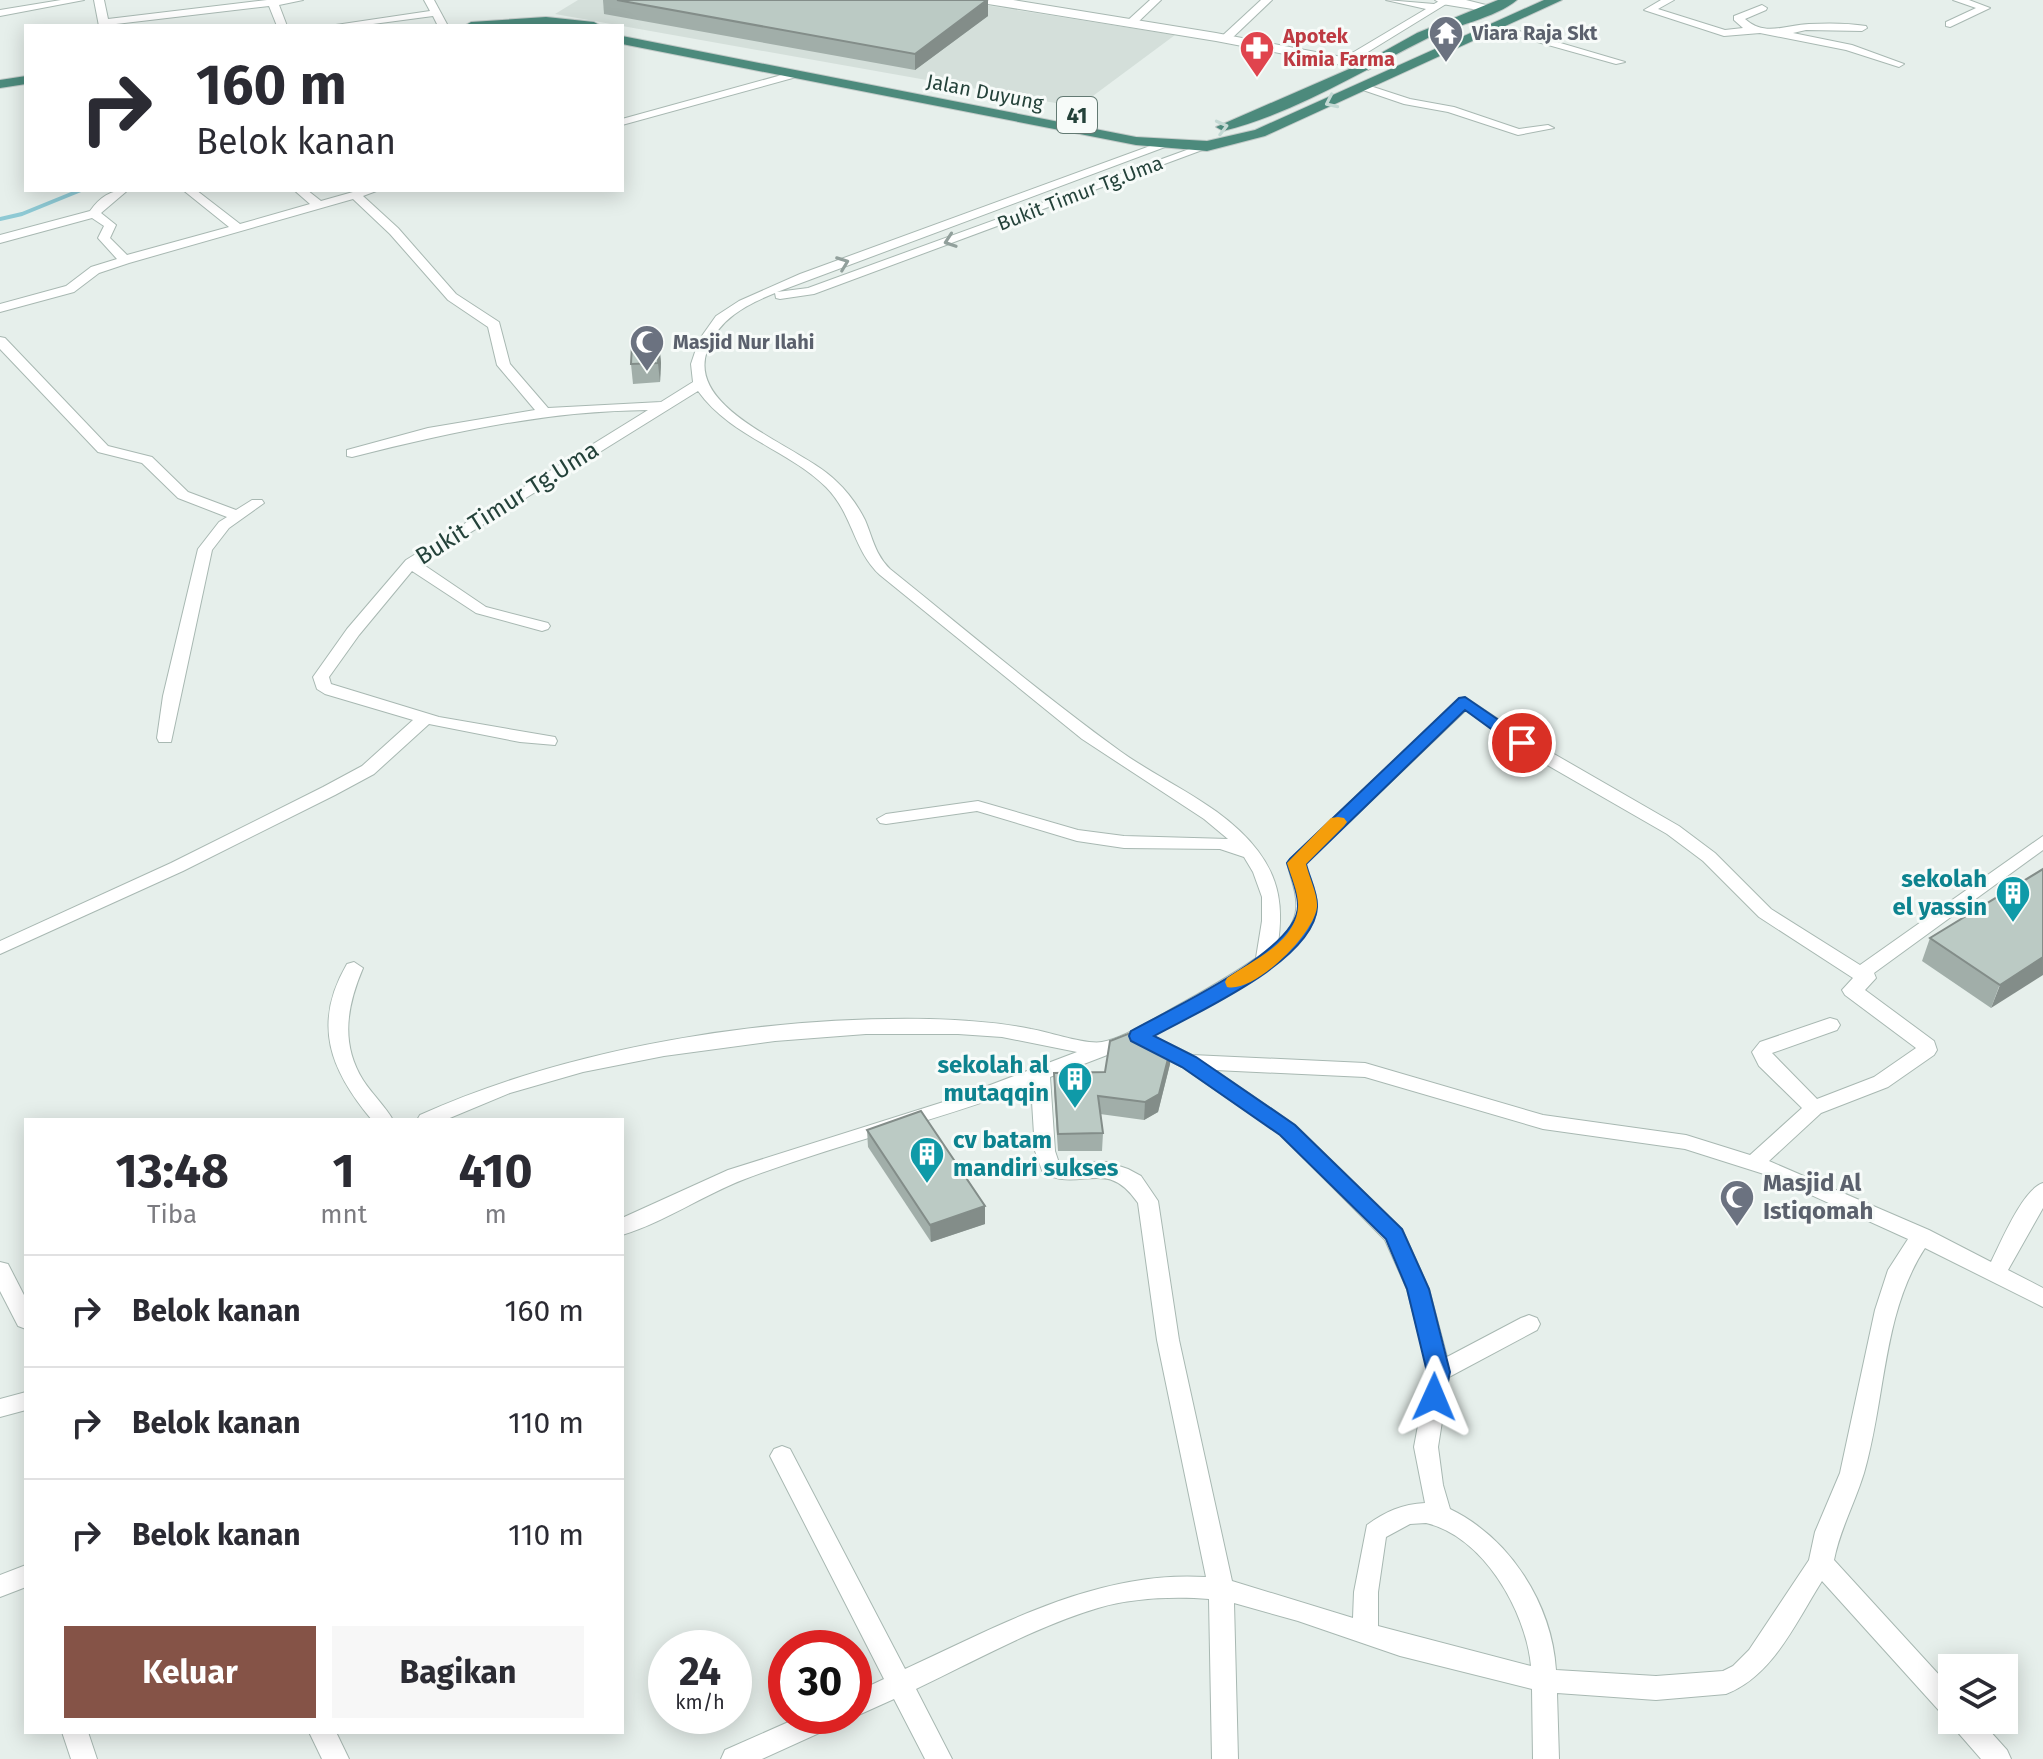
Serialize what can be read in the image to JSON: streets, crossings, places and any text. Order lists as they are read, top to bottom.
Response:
{
  "streets": {
    "highway": ["Jalan Duyung", "41"],
    "street": ["Bukit Timur Tg.Uma"]
  },
  "crossings": [
    ["Jalan Duyung", "Bukit Timur Tg.Uma"]
  ],
  "places": {
    "temple": ["Viara Raja Skt"],
    "pharmacy": ["Apotek Kimia Farma"],
    "mosque": ["Masjid Nur Ilahi", "Masjid Al Istiqomah"],
    "building": ["sekolah el yassin", "sekolah al mutaqqin", "cv batam mandiri sukses"]
  },
  "page": {
    "turn": ["160 m", "Belok kanan"],
    "eta": [
      "13:48",
      "Tiba",
      "1",
      "mnt",
      "410",
      "m"
    ],
    "list": [
      {
        "name": "Belok kanan",
        "value": "160 m"
      },
      {
        "name": "Belok kanan",
        "value": "110 m"
      },
      {
        "name": "Belok kanan",
        "value": "110 m"
      }
    ],
    "buttons": ["Keluar", "Bagikan"],
    "speed": "24 km/h",
    "limit": "30"
  }
}
